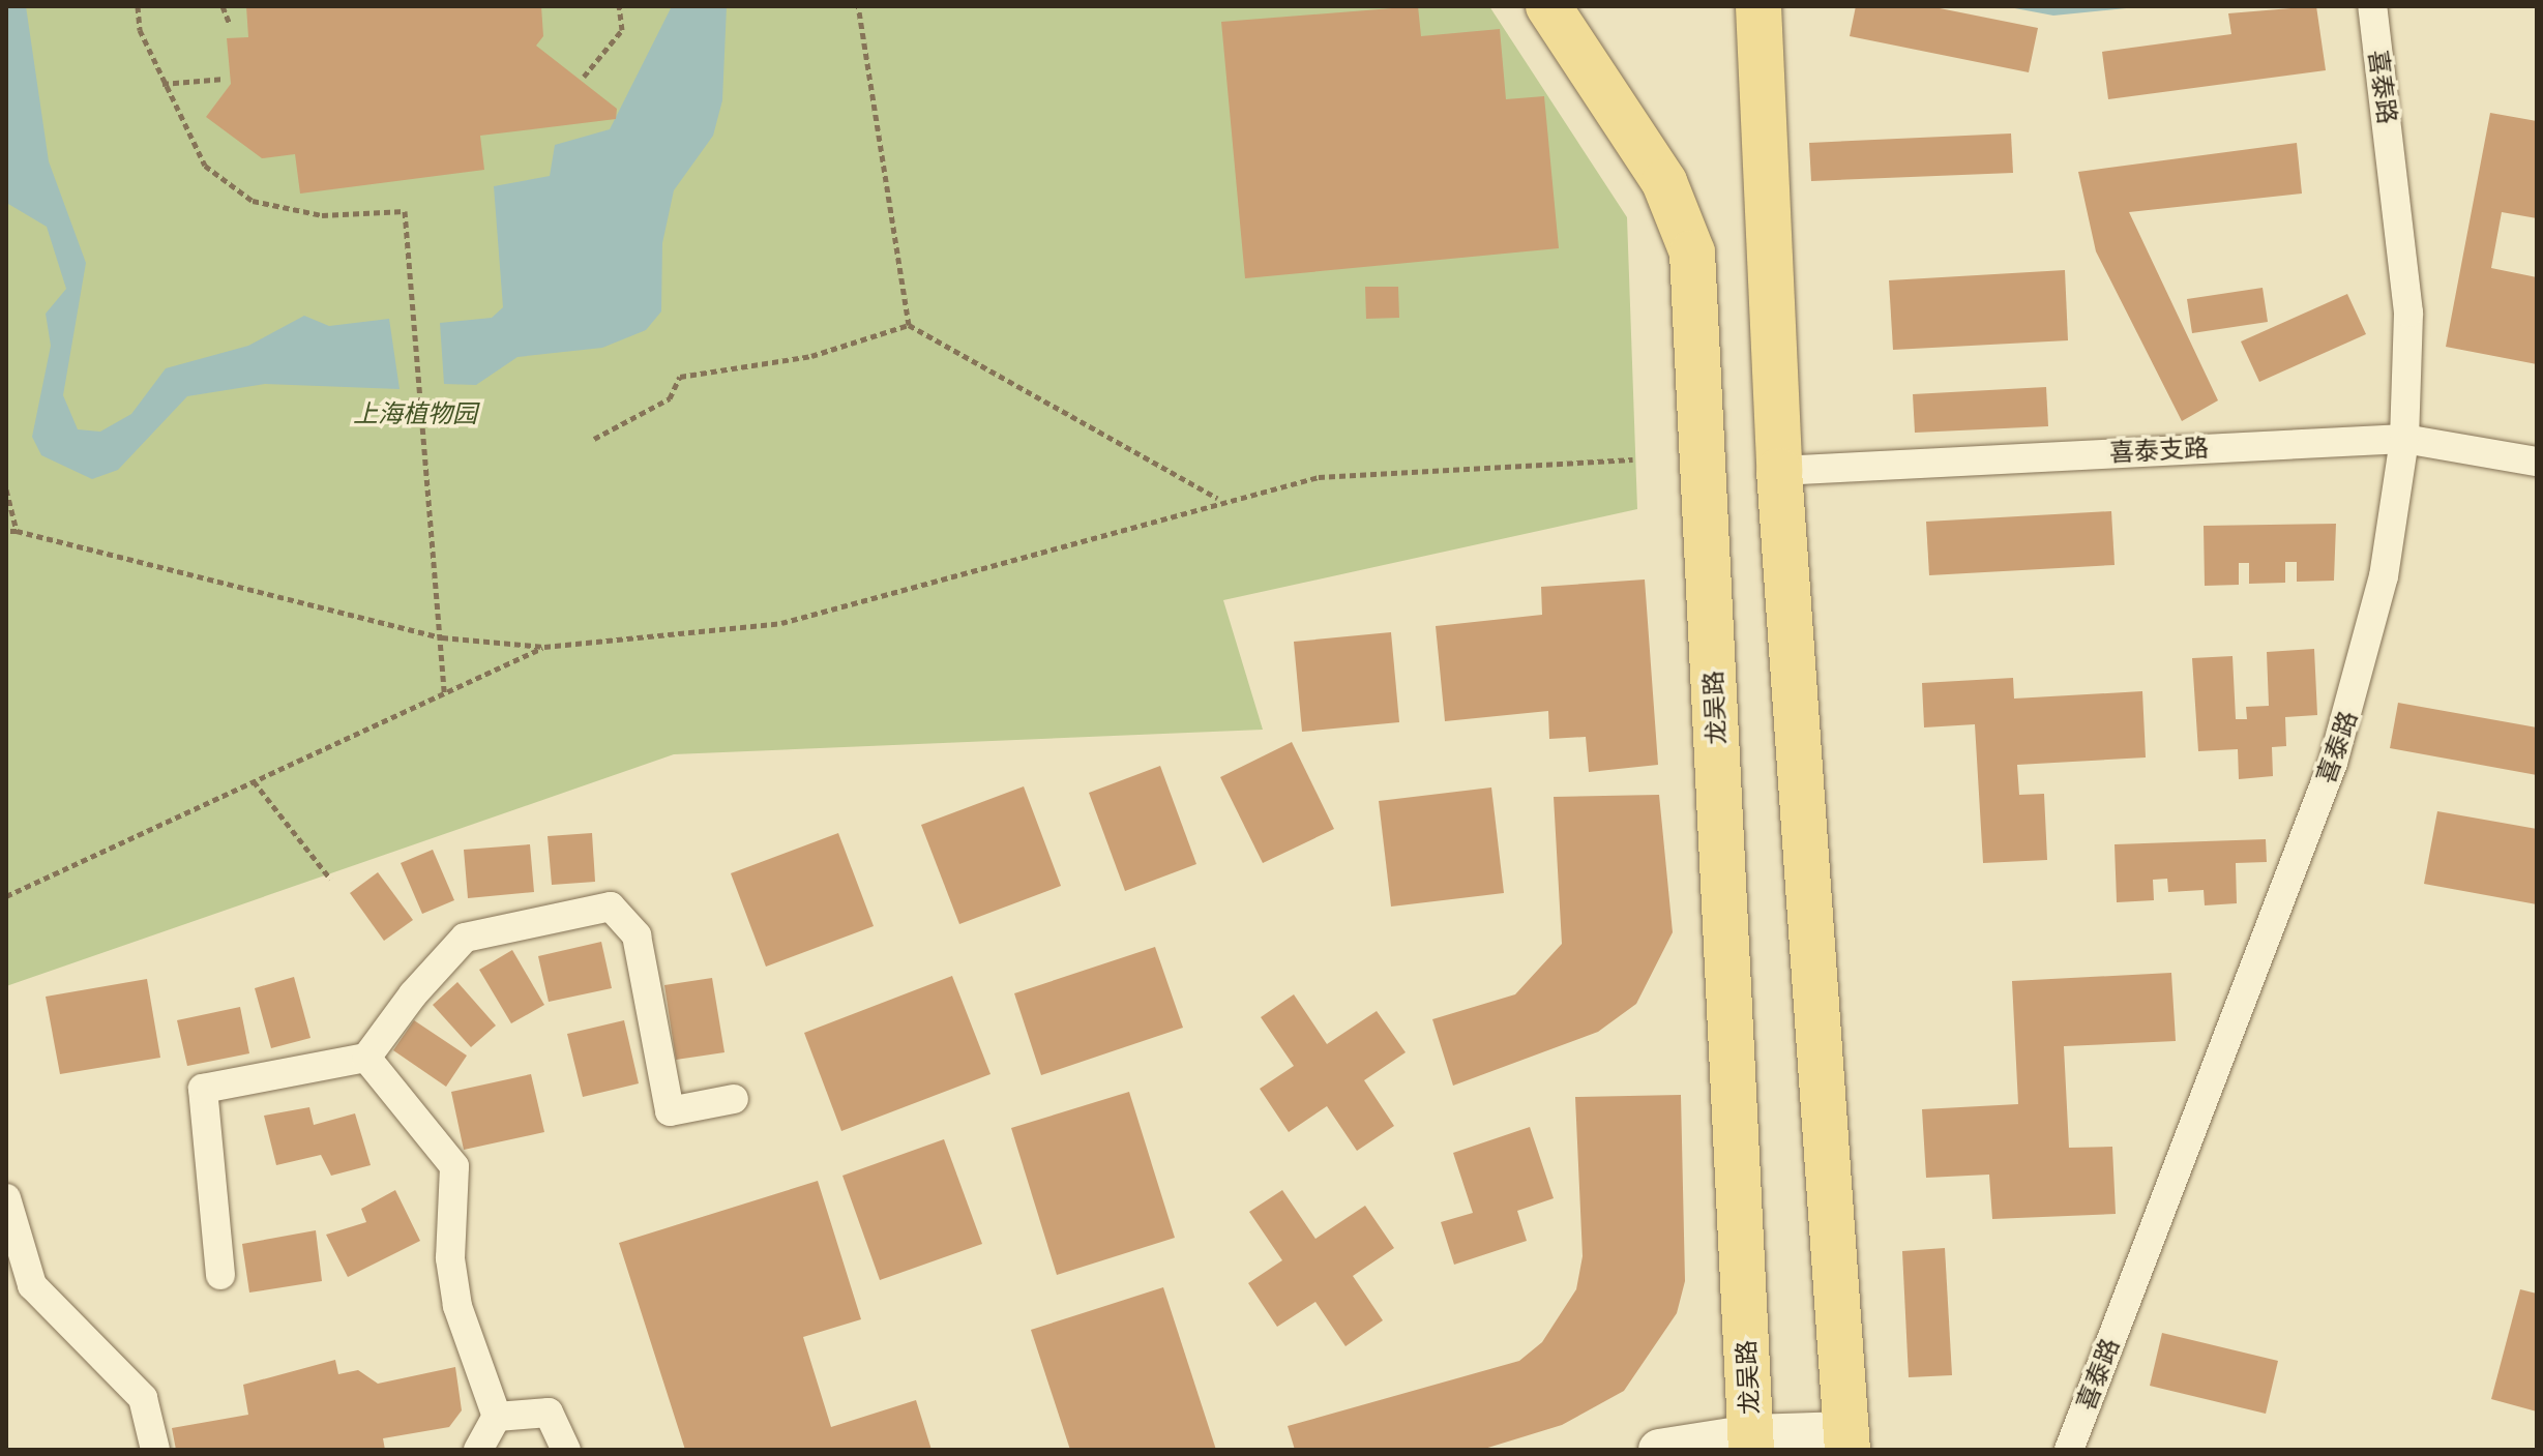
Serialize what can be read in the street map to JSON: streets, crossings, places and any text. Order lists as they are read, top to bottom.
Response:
{
  "streets": {
    "main road": ["龙吴路"],
    "street": ["喜泰路", "喜泰支路"]
  },
  "crossings": [
    ["喜泰路", "喜泰支路"]
  ],
  "parks": ["上海植物园"]
}
